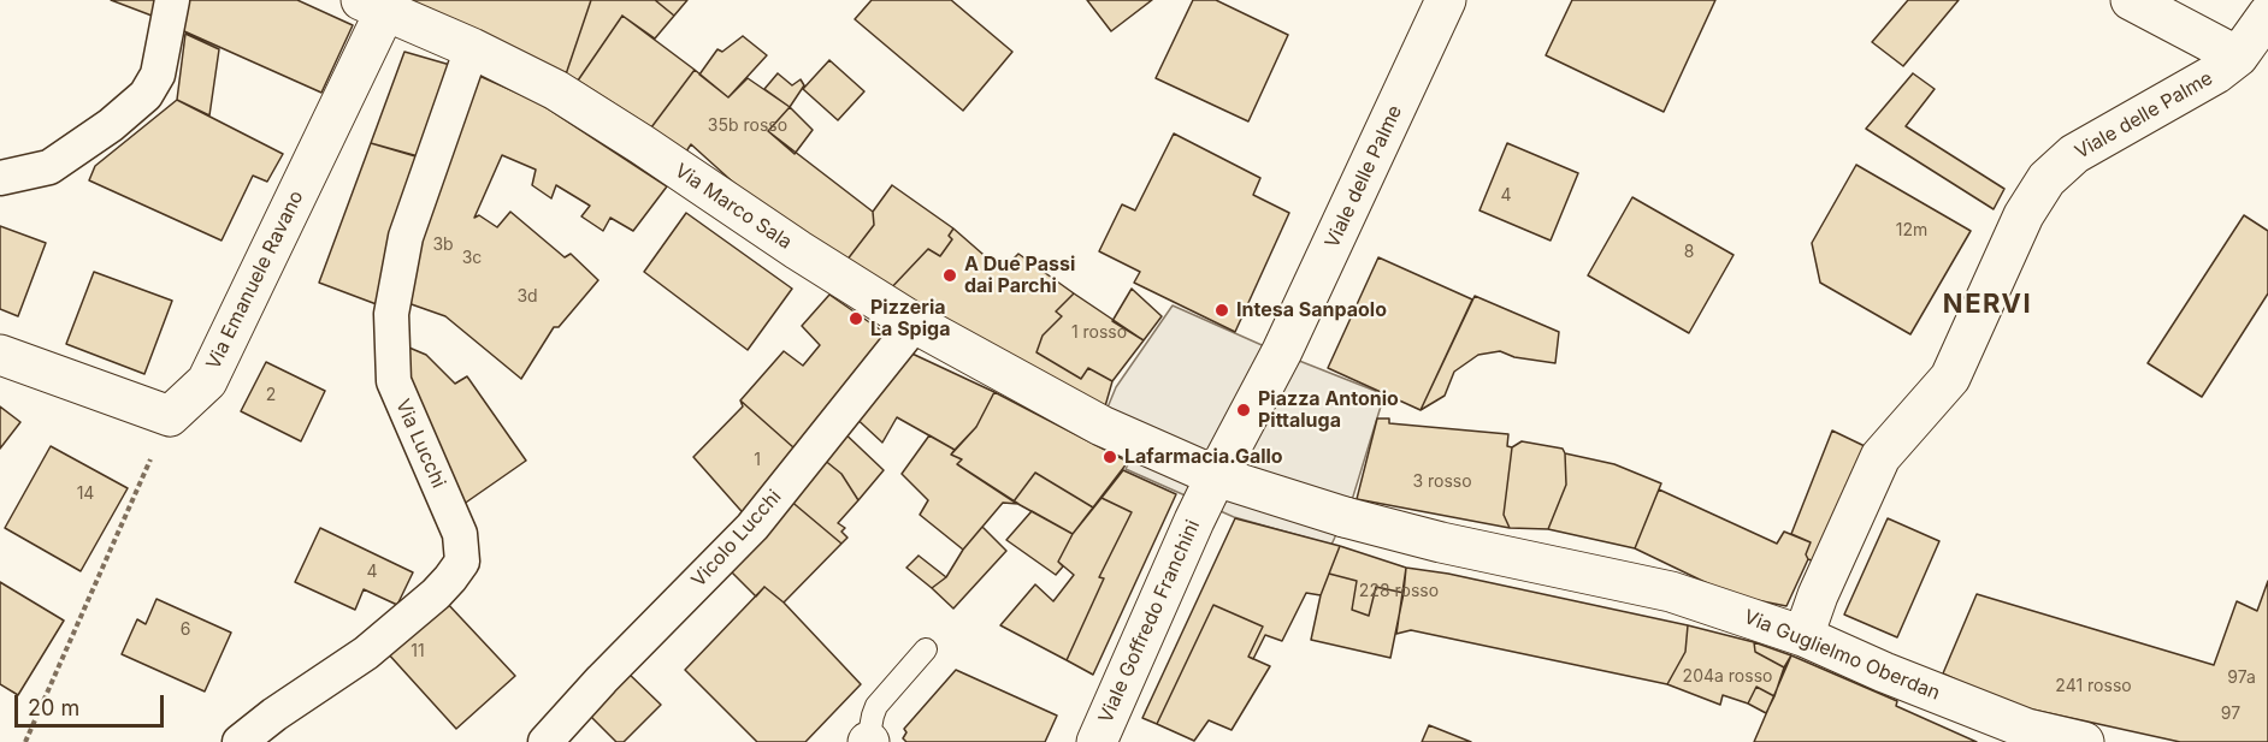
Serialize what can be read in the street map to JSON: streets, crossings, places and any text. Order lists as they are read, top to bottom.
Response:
{
  "streets": {
    "street": [
      "Viale delle Palme",
      "Via Marco Sala",
      "Via Emanuele Ravano",
      "Via Lucchi",
      "Vicolo Lucchi",
      "Viale Goffredo Franchini",
      "Via Guglielmo Oberdan"
    ]
  },
  "crossings": [
    ["Viale delle Palme", "Via Marco Sala"],
    ["Viale delle Palme", "Viale Goffredo Franchini"],
    ["Viale delle Palme", "Via Guglielmo Oberdan"],
    ["Via Marco Sala", "Via Emanuele Ravano"],
    ["Via Marco Sala", "Via Lucchi"],
    ["Via Marco Sala", "Vicolo Lucchi"],
    ["Via Marco Sala", "Viale Goffredo Franchini"],
    ["Via Marco Sala", "Via Guglielmo Oberdan"],
    ["Viale Goffredo Franchini", "Via Guglielmo Oberdan"]
  ],
  "districts": ["NERVI"],
  "places": [
    "A Due Passi dai Parchi",
    "Intesa Sanpaolo",
    "Pizzeria La Spiga",
    "Piazza Antonio Pittaluga",
    "Lafarmacia.Gallo"
  ],
  "house_numbers": [
    "35b rosso",
    "4",
    "12m",
    "3b",
    "8",
    "3c",
    "3d",
    "1 rosso",
    "2",
    "1",
    "3 rosso",
    "14",
    "4",
    "228 rosso",
    "6",
    "11",
    "204a rosso",
    "97a",
    "241 rosso",
    "97"
  ],
  "scale_bar": "20 m"
}
